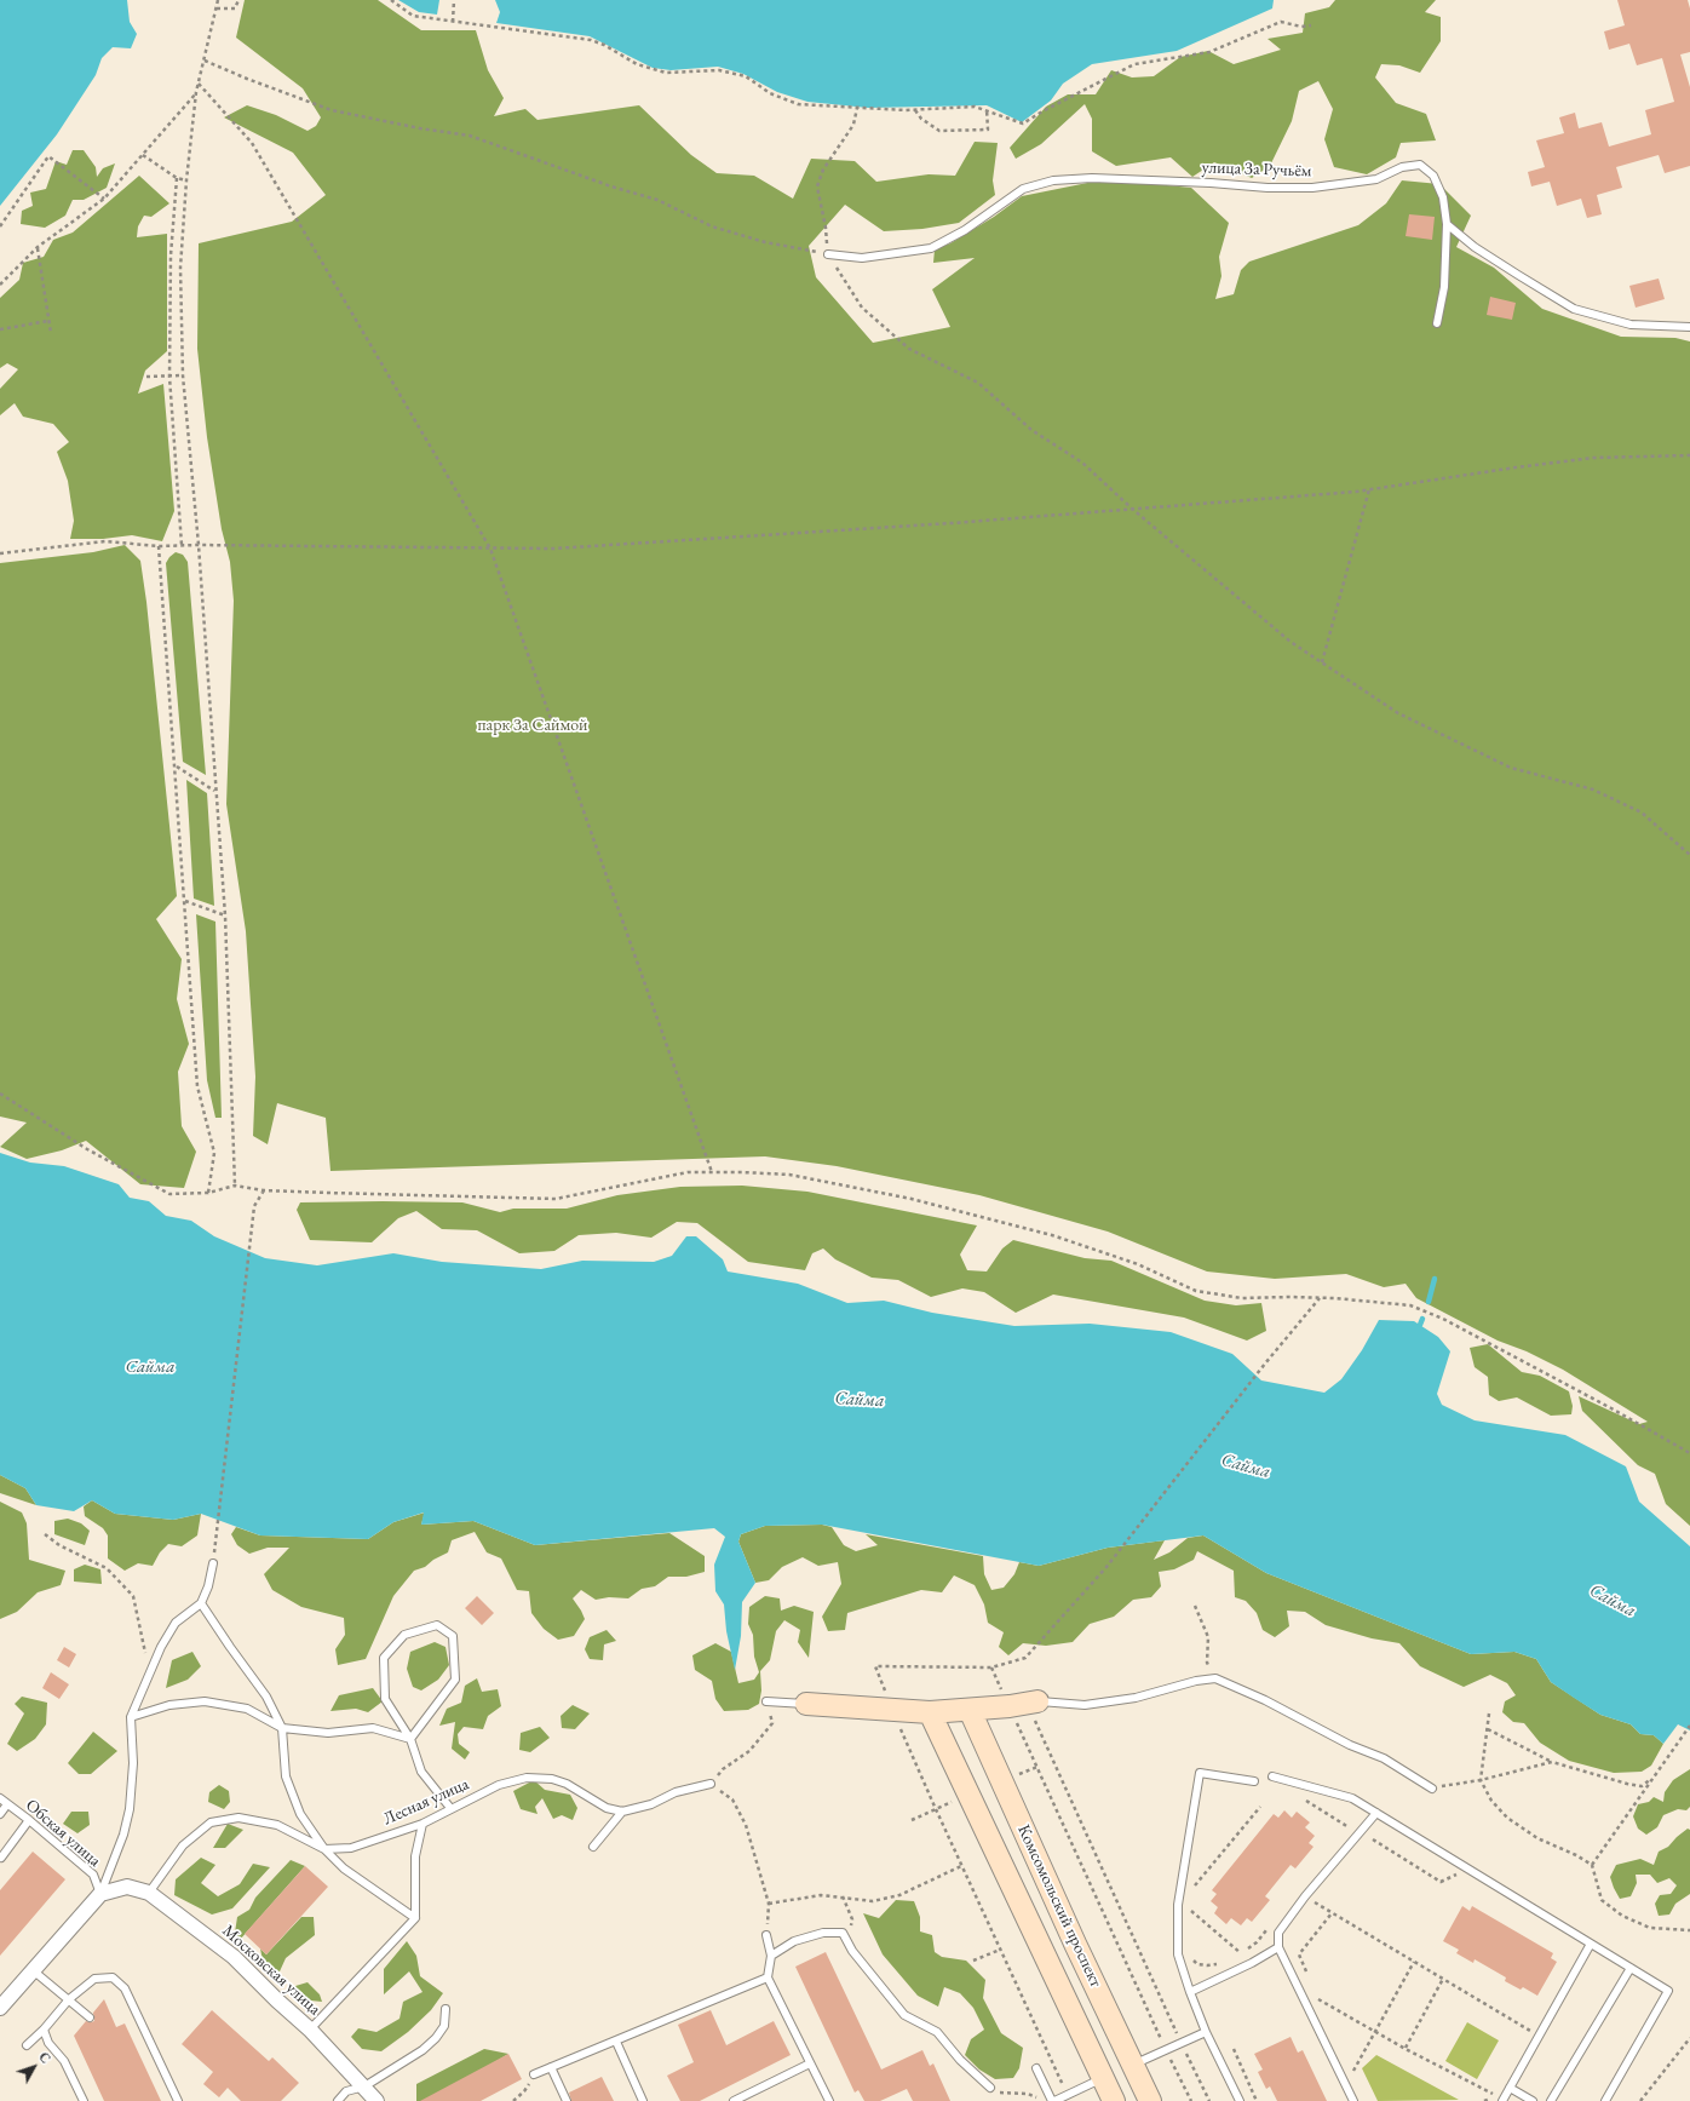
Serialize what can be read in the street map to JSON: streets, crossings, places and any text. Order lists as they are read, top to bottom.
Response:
{
  "streets": {
    "street": ["Комсомольский проспект", "Московская улица"],
    "lane": ["улица За Ручьём", "Лесная улица", "Обская улица"]
  },
  "crossings": [
    ["Лесная улица", "Московская улица"],
    ["Обская улица", "Московская улица"]
  ],
  "water": ["Сайма"],
  "parks": ["парк За Саймой"],
  "north": "top right"
}
